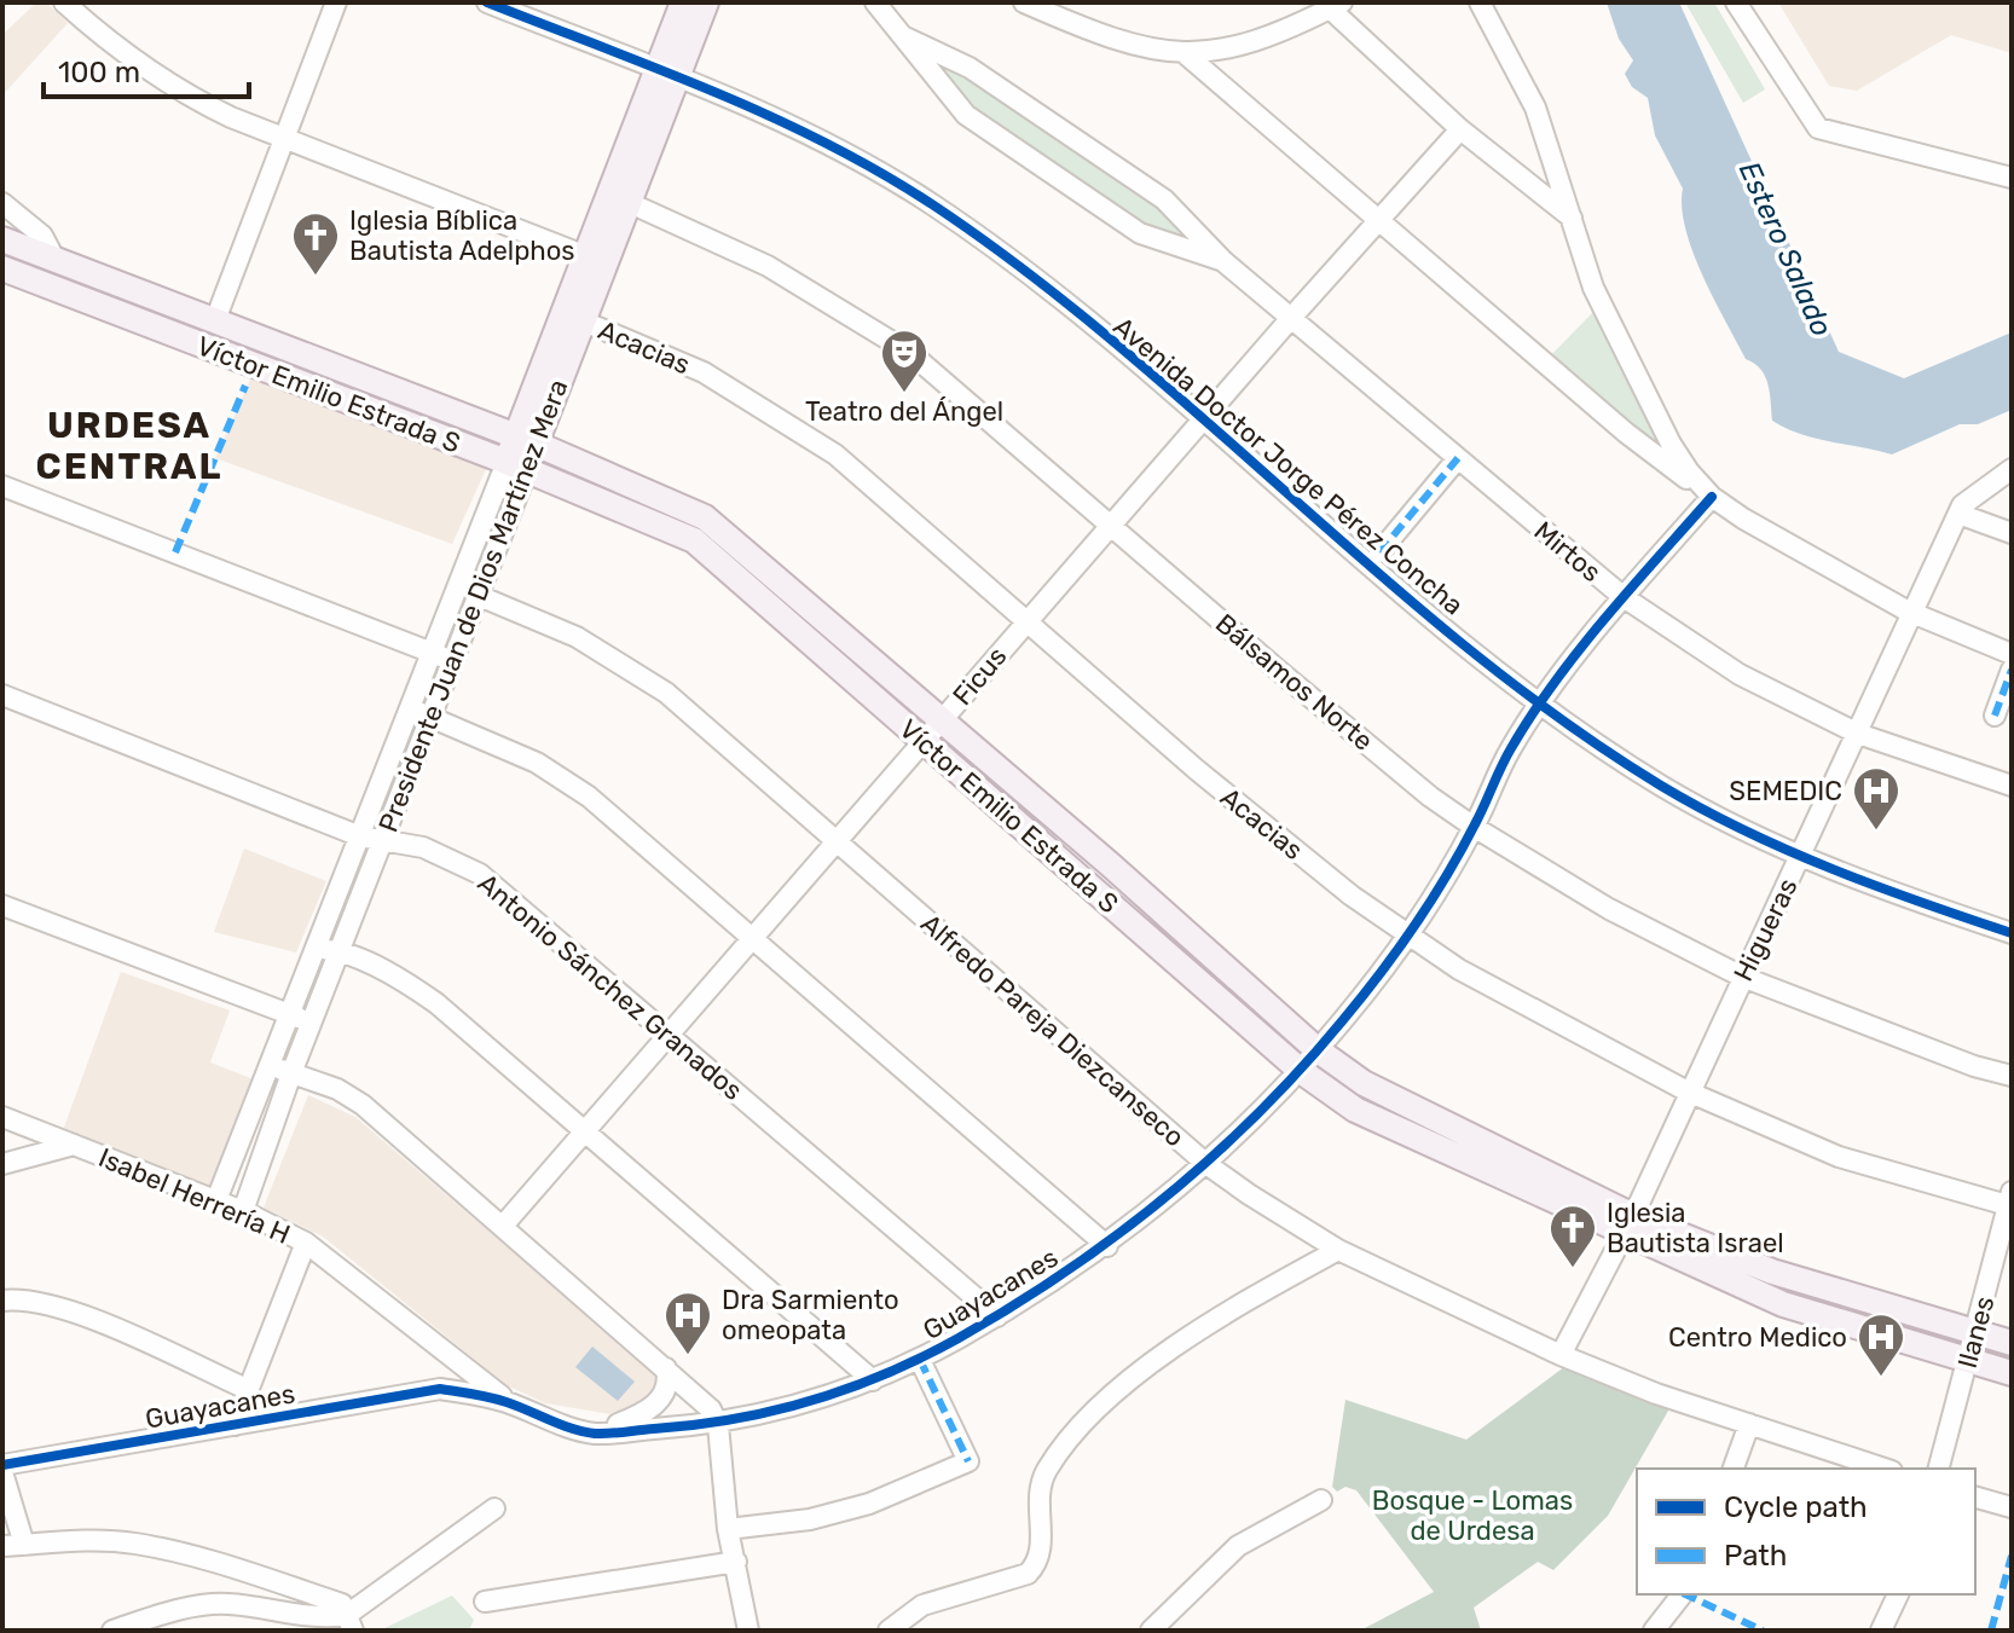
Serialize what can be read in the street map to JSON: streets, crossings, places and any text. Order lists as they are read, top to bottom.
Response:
{
  "streets": {
    "main road": ["Víctor Emilio Estrada S", "Presidente Juan de Dios Martínez Mera"],
    "street": [
      "Acacias",
      "Avenida Doctor Jorge Pérez Concha",
      "Mirtos",
      "Ficus",
      "Bálsamos Norte",
      "Higueras",
      "Antonio Sánchez Granados",
      "Alfredo Pareja Diezcanseco",
      "Isabel Herrería H",
      "Guayacanes",
      "Ilanes"
    ]
  },
  "crossings": [
    ["Acacias", "Presidente Juan de Dios Martínez Mera"],
    ["Acacias", "Ficus"],
    ["Acacias", "Higueras"],
    ["Acacias", "Guayacanes"],
    ["Acacias", "Ilanes"],
    ["Víctor Emilio Estrada S", "Presidente Juan de Dios Martínez Mera"],
    ["Víctor Emilio Estrada S", "Ficus"],
    ["Víctor Emilio Estrada S", "Higueras"],
    ["Víctor Emilio Estrada S", "Guayacanes"],
    ["Víctor Emilio Estrada S", "Ilanes"],
    ["Avenida Doctor Jorge Pérez Concha", "Presidente Juan de Dios Martínez Mera"],
    ["Avenida Doctor Jorge Pérez Concha", "Ficus"],
    ["Avenida Doctor Jorge Pérez Concha", "Higueras"],
    ["Avenida Doctor Jorge Pérez Concha", "Guayacanes"],
    ["Mirtos", "Ficus"],
    ["Mirtos", "Higueras"],
    ["Mirtos", "Guayacanes"],
    ["Presidente Juan de Dios Martínez Mera", "Bálsamos Norte"],
    ["Presidente Juan de Dios Martínez Mera", "Antonio Sánchez Granados"],
    ["Presidente Juan de Dios Martínez Mera", "Alfredo Pareja Diezcanseco"],
    ["Presidente Juan de Dios Martínez Mera", "Isabel Herrería H"],
    ["Ficus", "Bálsamos Norte"],
    ["Ficus", "Antonio Sánchez Granados"],
    ["Ficus", "Alfredo Pareja Diezcanseco"],
    ["Bálsamos Norte", "Higueras"],
    ["Bálsamos Norte", "Guayacanes"],
    ["Higueras", "Alfredo Pareja Diezcanseco"],
    ["Antonio Sánchez Granados", "Guayacanes"],
    ["Alfredo Pareja Diezcanseco", "Guayacanes"],
    ["Isabel Herrería H", "Guayacanes"]
  ],
  "districts": ["URDESA CENTRAL"],
  "water": ["Estero Salado"],
  "parks": ["Bosque - Lomas de Urdesa"],
  "places": {
    "church": ["Iglesia Bíblica Bautista Adelphos", "Iglesia Bautista Israel"],
    "theatre": ["Teatro del Ángel"],
    "hospital": ["SEMEDIC", "Dra Sarmiento omeopata", "Centro Medico"]
  },
  "legend": ["Cycle path", "Path"],
  "scale_bar": "100 m"
}
